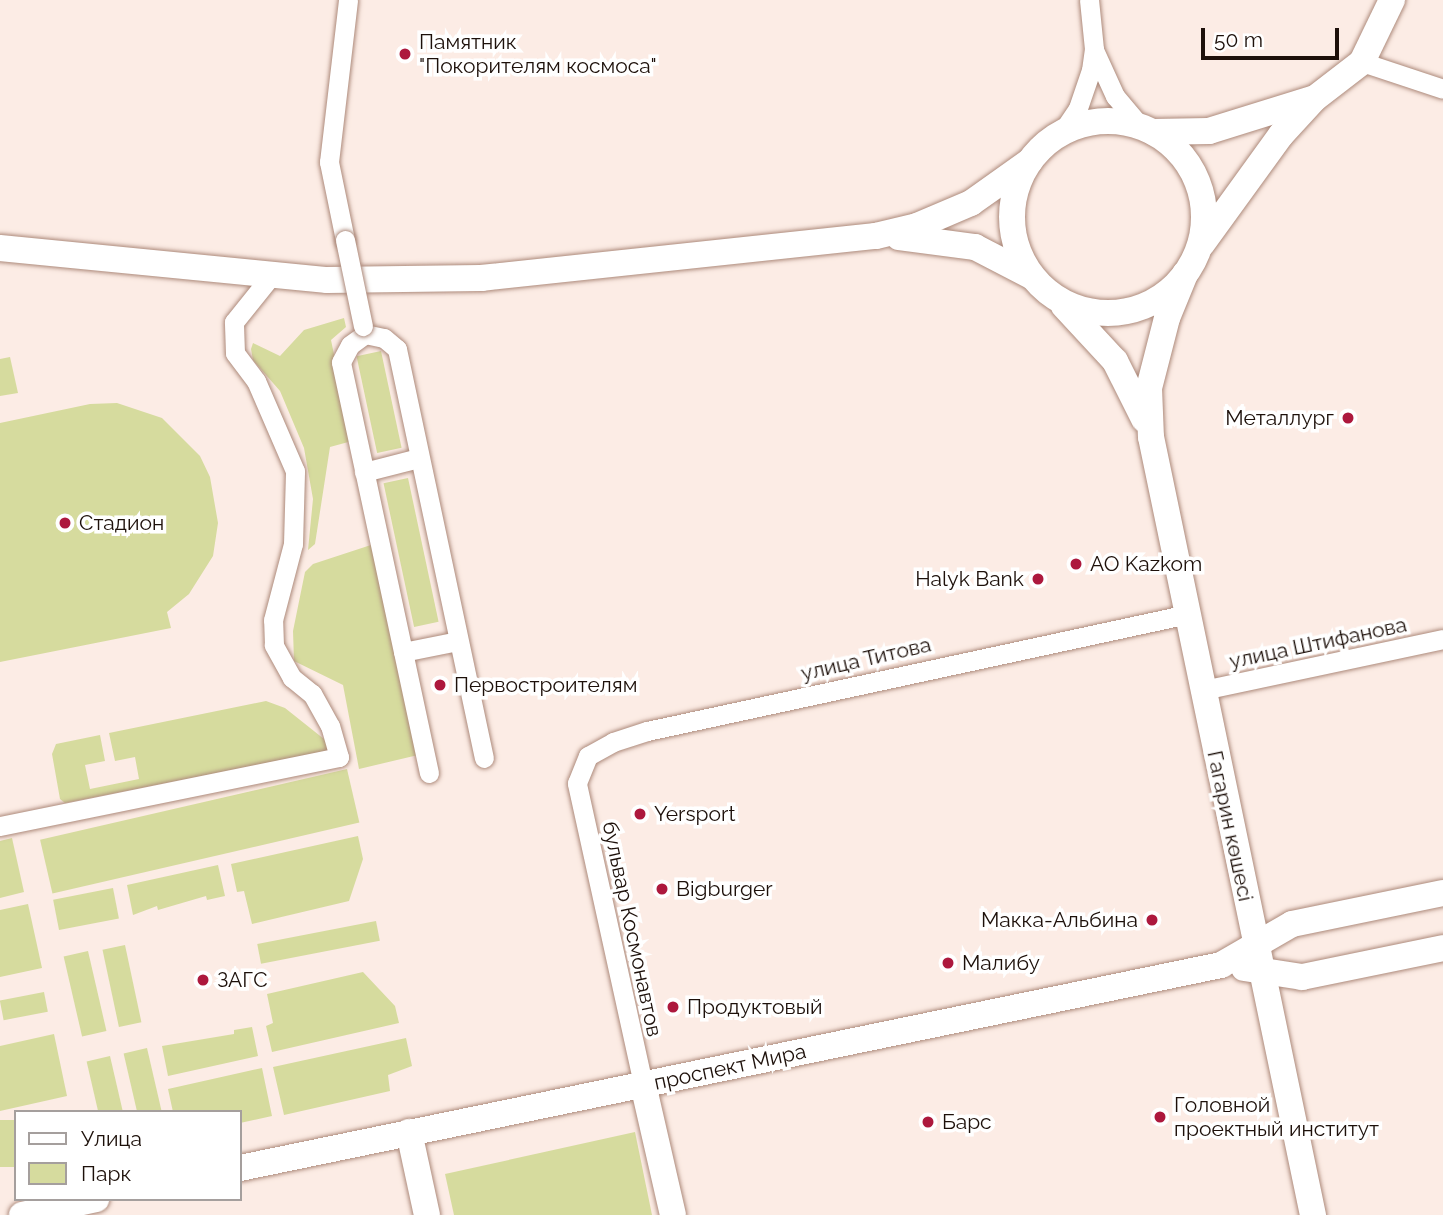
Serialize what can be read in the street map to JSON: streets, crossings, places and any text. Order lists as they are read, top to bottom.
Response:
{
  "streets": {
    "street": [
      "улица Штифанова",
      "улица Титова",
      "Гагарин көшесі",
      "бульвар Космонавтов",
      "проспект Мира"
    ]
  },
  "crossings": [
    ["улица Штифанова", "Гагарин көшесі"],
    ["улица Титова", "Гагарин көшесі"],
    ["улица Титова", "бульвар Космонавтов"],
    ["Гагарин көшесі", "проспект Мира"],
    ["бульвар Космонавтов", "проспект Мира"]
  ],
  "places": [
    "Памятник \"Покорителям космоса\"",
    "Металлург",
    "Стадион",
    "AO Kazkom",
    "Halyk Bank",
    "Первостроителям",
    "Yersport",
    "Bigburger",
    "Макка-Альбина",
    "Малибу",
    "ЗАГС",
    "Продуктовый",
    "Головной проектный институт",
    "Барс"
  ],
  "legend": ["Улица", "Парк"],
  "scale_bar": "50 m"
}
